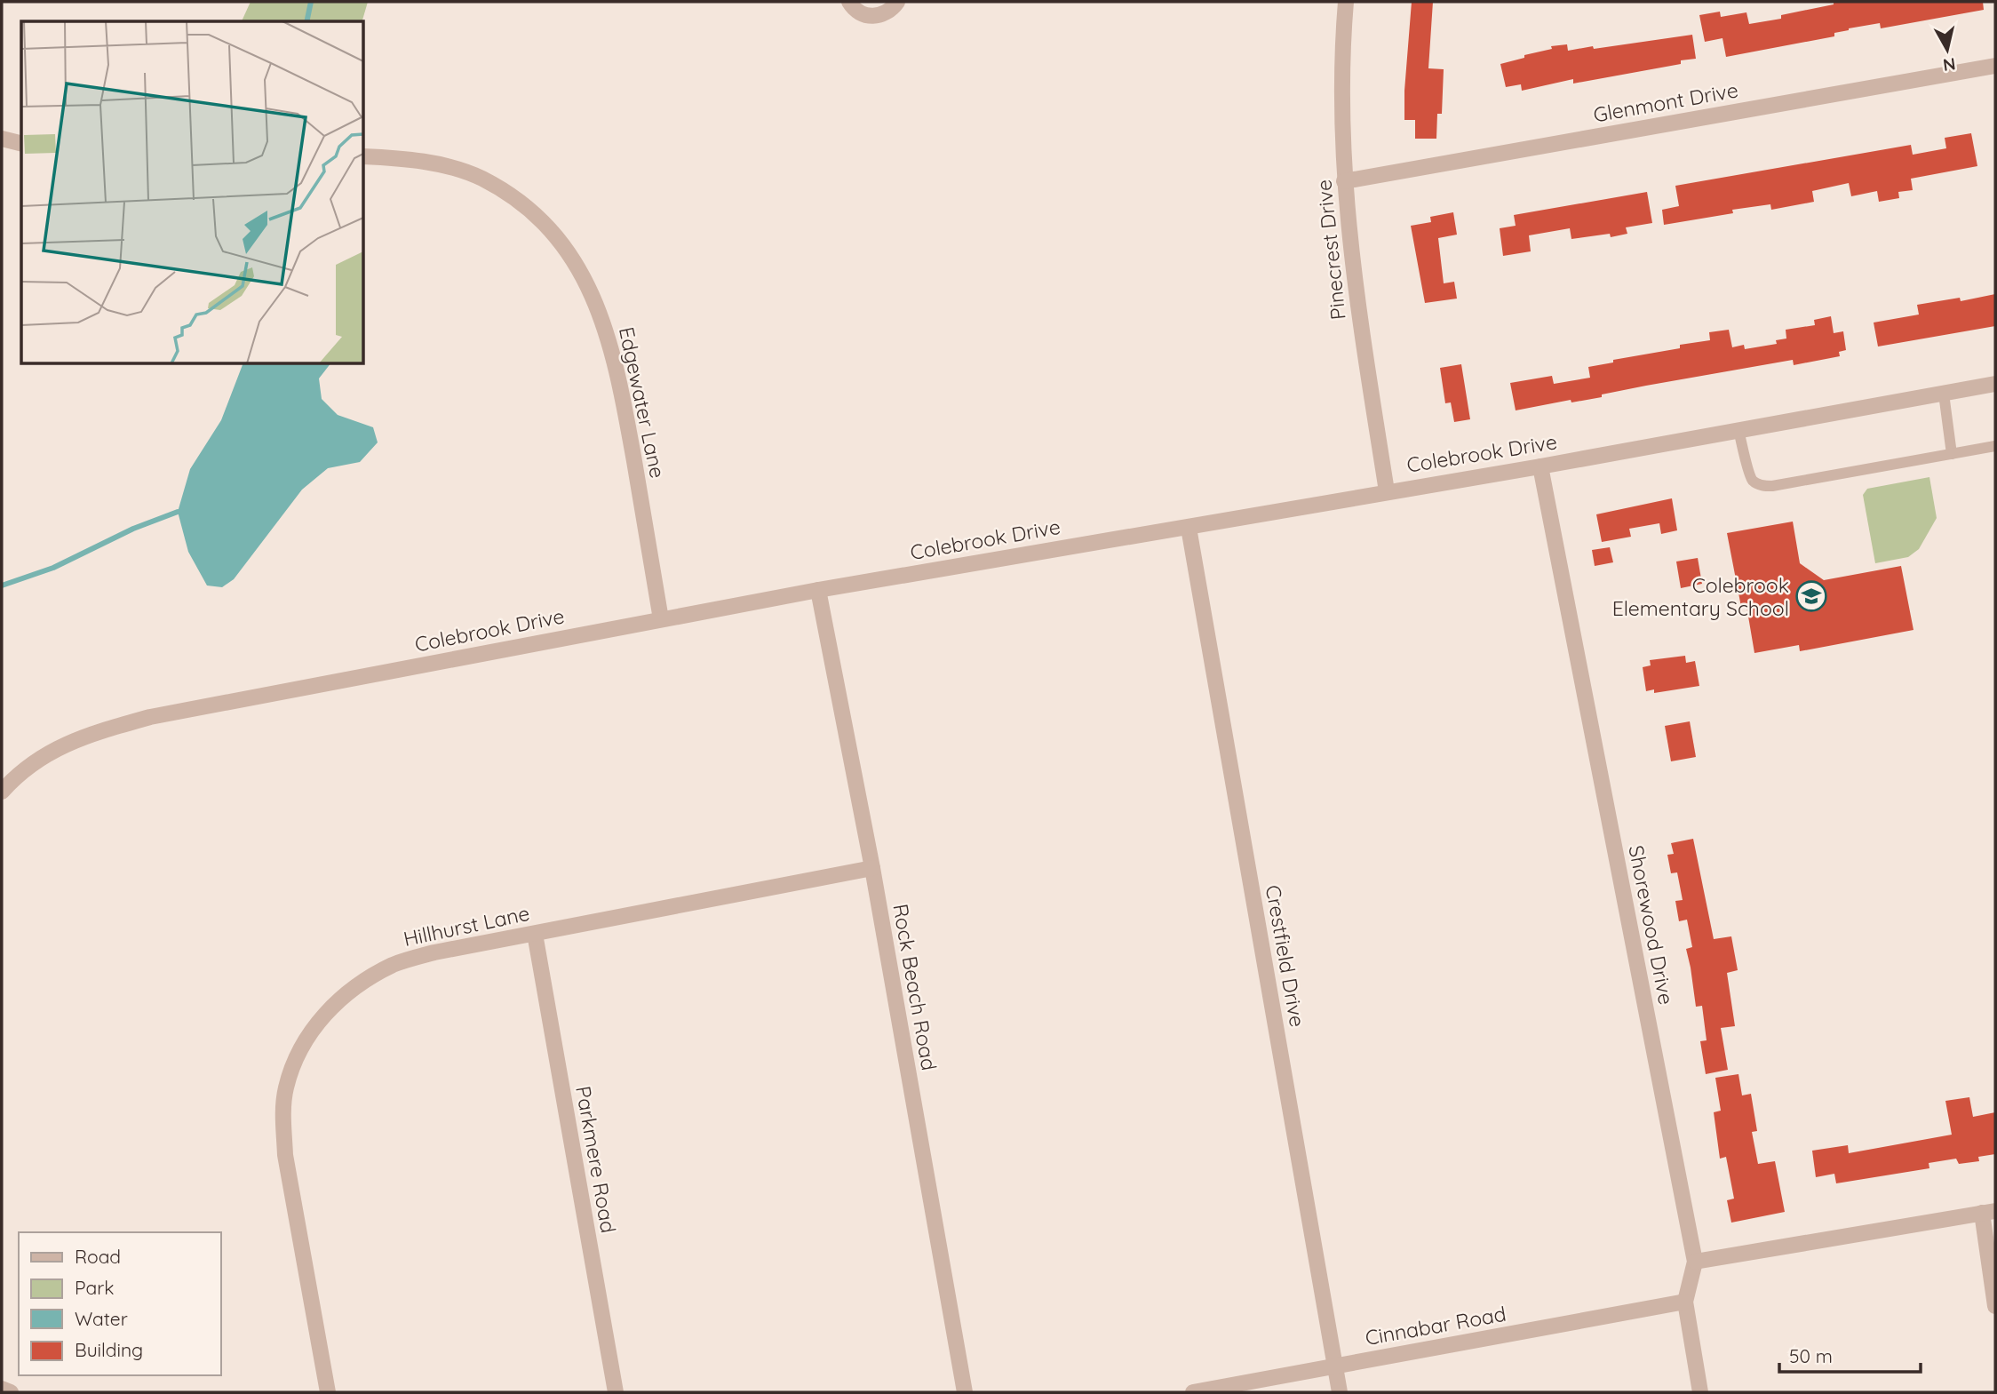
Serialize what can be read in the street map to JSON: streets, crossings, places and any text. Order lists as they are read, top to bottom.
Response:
{
  "streets": {
    "street": [
      "Glenmont Drive",
      "Pinecrest Drive",
      "Edgewater Lane",
      "Colebrook Drive",
      "Shorewood Drive",
      "Hillhurst Lane",
      "Crestfield Drive",
      "Rock Beach Road",
      "Parkmere Road",
      "Cinnabar Road"
    ]
  },
  "crossings": [
    ["Glenmont Drive", "Pinecrest Drive"],
    ["Pinecrest Drive", "Colebrook Drive"],
    ["Edgewater Lane", "Colebrook Drive"],
    ["Colebrook Drive", "Shorewood Drive"],
    ["Colebrook Drive", "Crestfield Drive"],
    ["Colebrook Drive", "Rock Beach Road"],
    ["Shorewood Drive", "Cinnabar Road"],
    ["Hillhurst Lane", "Rock Beach Road"],
    ["Hillhurst Lane", "Parkmere Road"],
    ["Crestfield Drive", "Cinnabar Road"]
  ],
  "places": {
    "school or university": ["Colebrook Elementary School"]
  },
  "legend": [
    "Road",
    "Park",
    "Water",
    "Building"
  ],
  "scale_bar": "50 m",
  "north": "bottom"
}
